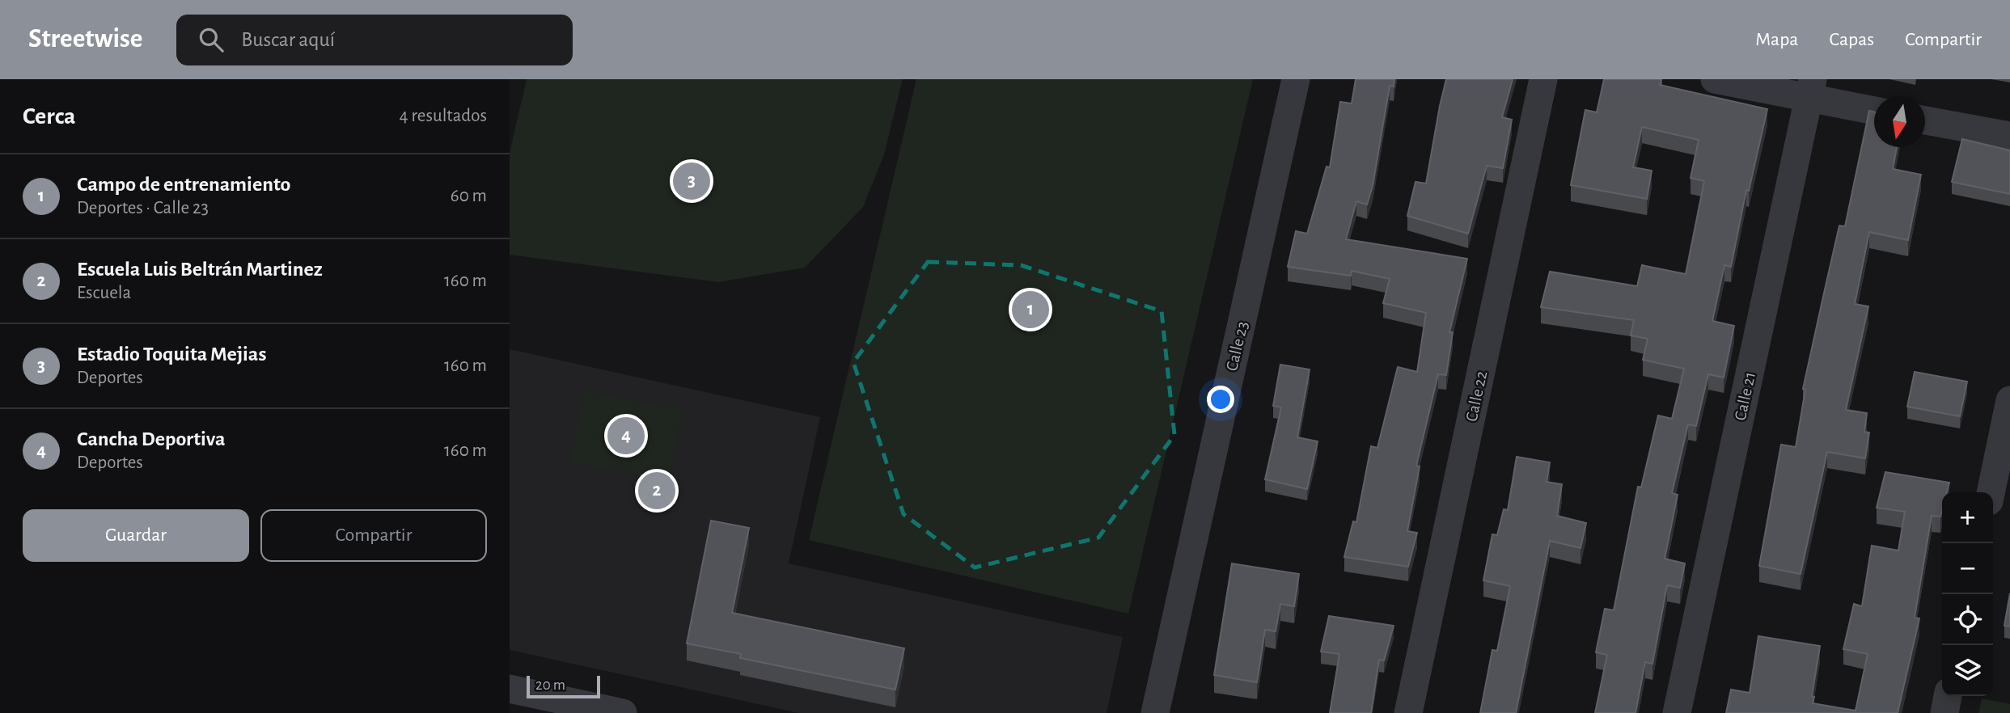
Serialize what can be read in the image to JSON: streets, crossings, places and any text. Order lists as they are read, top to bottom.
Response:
{
  "streets": {
    "street": ["Calle 23", "Calle 22", "Calle 21"]
  },
  "scale_bar": "20 m",
  "north": "bottom",
  "page": {
    "header": "Streetwise",
    "search": "Buscar aquí",
    "nav": ["Mapa", "Capas", "Compartir"],
    "heading": ["Cerca", "4 resultados"],
    "list": [
      {
        "mark": "1",
        "name": "Campo de entrenamiento",
        "note": "Deportes · Calle 23",
        "value": "60 m"
      },
      {
        "mark": "2",
        "name": "Escuela Luis Beltrán Martinez",
        "note": "Escuela",
        "value": "160 m"
      },
      {
        "mark": "3",
        "name": "Estadio Toquita Mejias",
        "note": "Deportes",
        "value": "160 m"
      },
      {
        "mark": "4",
        "name": "Cancha Deportiva",
        "note": "Deportes",
        "value": "160 m"
      }
    ],
    "pins": [
      "3",
      "1",
      "4",
      "2"
    ],
    "buttons": ["Guardar", "Compartir"],
    "map_buttons": ["+", "−"],
    "scale": "20 m"
  }
}
